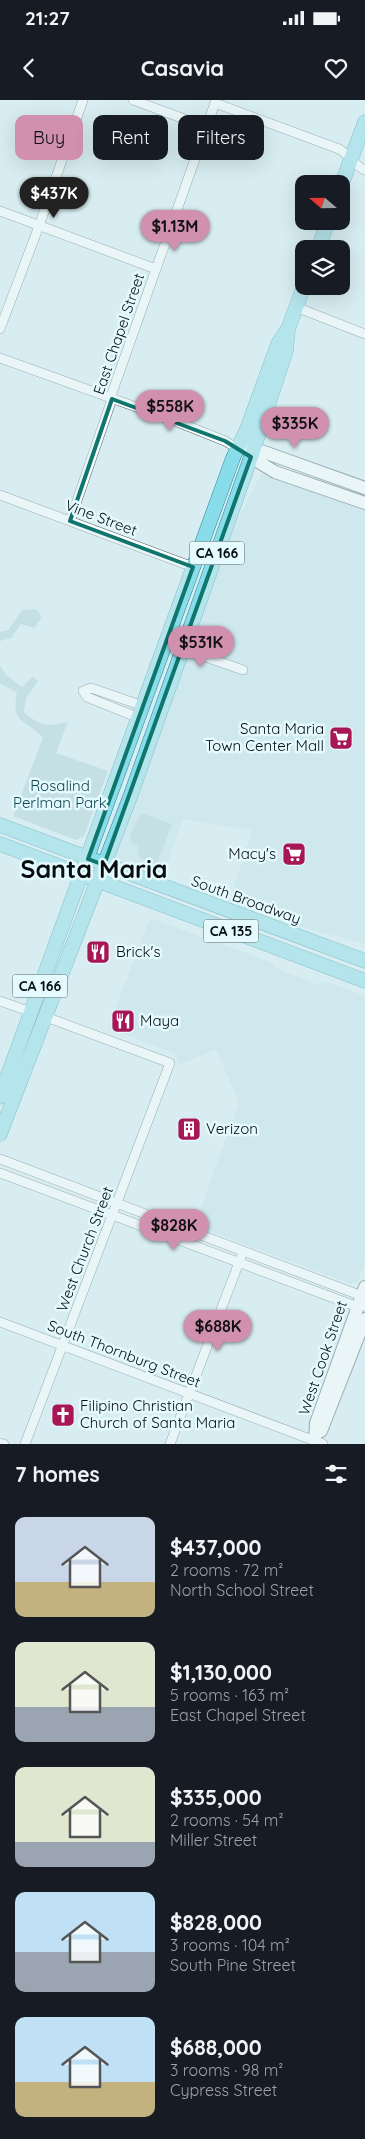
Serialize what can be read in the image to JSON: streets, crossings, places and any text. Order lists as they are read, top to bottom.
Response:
{
  "streets": {
    "main road": ["CA 166", "South Broadway", "CA 135"],
    "street": [
      "East Chapel Street",
      "Vine Street",
      "West Church Street",
      "South Thornburg Street",
      "West Cook Street"
    ]
  },
  "crossings": [
    ["East Chapel Street", "Vine Street"],
    ["Vine Street", "CA 166"],
    ["CA 166", "South Broadway"],
    ["CA 166", "CA 135"],
    ["CA 166", "West Church Street"],
    ["South Broadway", "CA 135"],
    ["West Church Street", "South Thornburg Street"],
    ["South Thornburg Street", "West Cook Street"]
  ],
  "districts": ["Santa Maria"],
  "parks": ["Rosalind Perlman Park"],
  "places": {
    "supermarket": ["Santa Maria Town Center Mall", "Macy's"],
    "restaurant": ["Brick's", "Maya"],
    "building": ["Verizon"],
    "church": ["Filipino Christian Church of Santa Maria"]
  },
  "north": "left",
  "page": {
    "status": "21:27",
    "header": "Casavia",
    "chip": ["Buy", "Rent", "Filters"],
    "price": [
      "$437K",
      "$1.13M",
      "$558K",
      "$335K",
      "$531K",
      "$828K",
      "$688K"
    ],
    "heading": "7 homes",
    "list": [
      {
        "name": "$437,000",
        "note": "2 rooms · 72 m² · North School Street"
      },
      {
        "name": "$1,130,000",
        "note": "5 rooms · 163 m² · East Chapel Street"
      },
      {
        "name": "$335,000",
        "note": "2 rooms · 54 m² · Miller Street"
      },
      {
        "name": "$828,000",
        "note": "3 rooms · 104 m² · South Pine Street"
      },
      {
        "name": "$688,000",
        "note": "3 rooms · 98 m² · Cypress Street"
      }
    ]
  }
}
